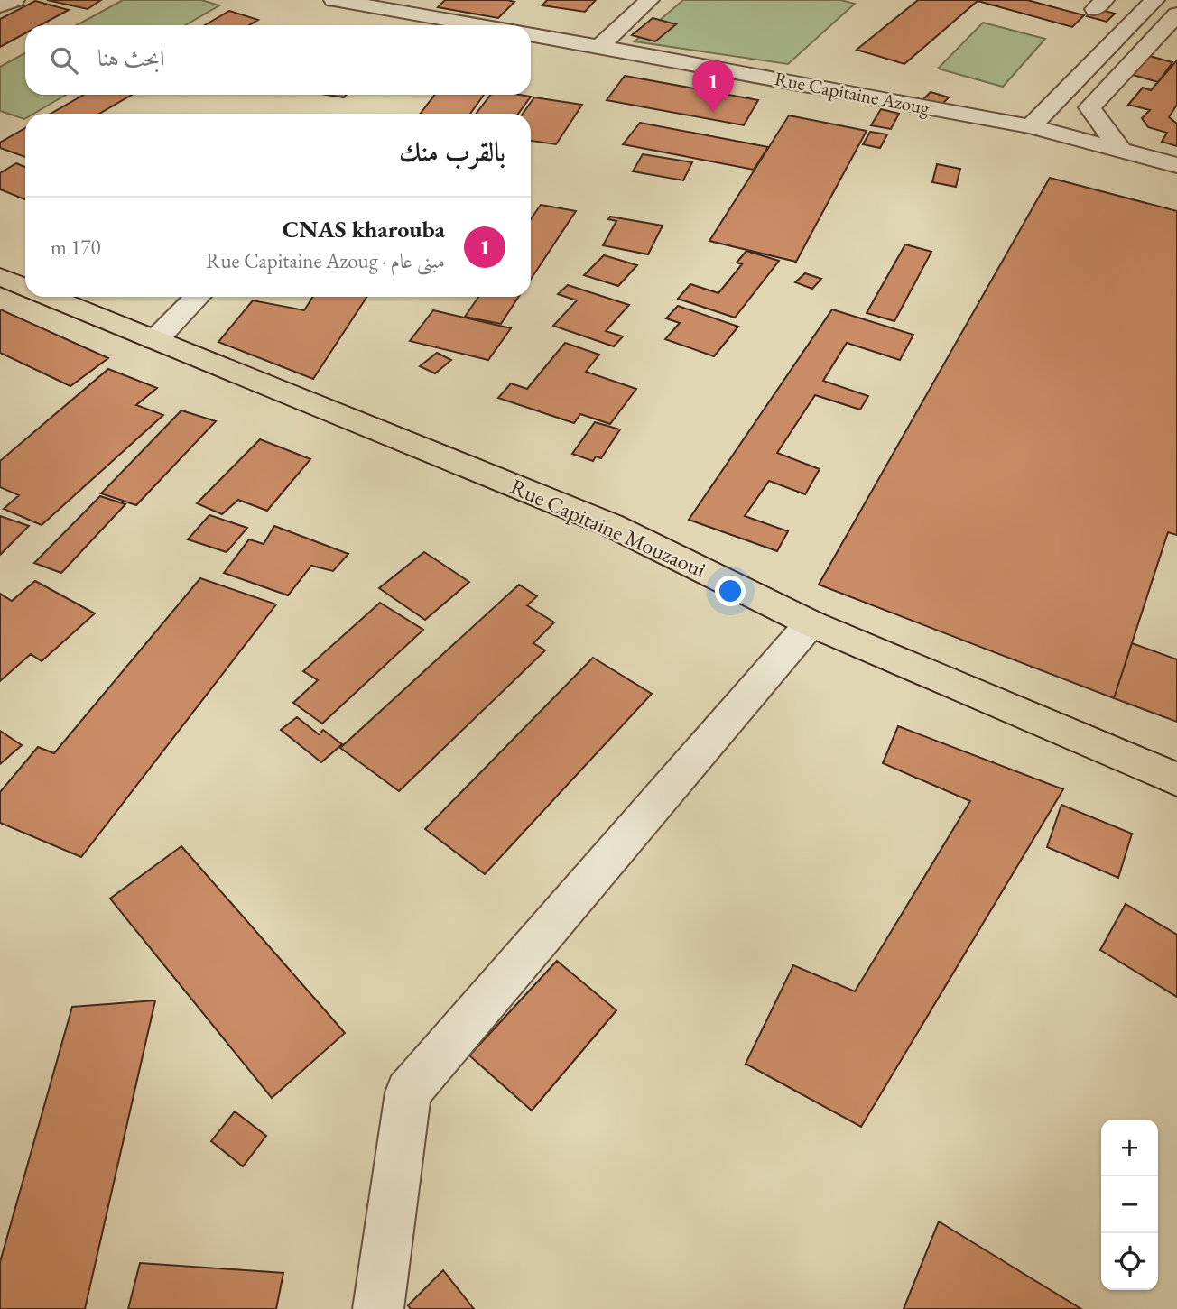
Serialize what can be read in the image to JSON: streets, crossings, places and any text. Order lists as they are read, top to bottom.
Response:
{
  "streets": {
    "main road": ["Rue Capitaine Mouzaoui"],
    "street": ["Rue Capitaine Azoug"]
  },
  "page": {
    "search": "ابحث هنا",
    "pins": "1",
    "heading": "بالقرب منك",
    "list": [
      {
        "mark": "1",
        "name": "CNAS kharouba",
        "note": "مبنى عام · Rue Capitaine Azoug",
        "value": "170 m"
      }
    ],
    "map_buttons": ["+", "−"]
  }
}
